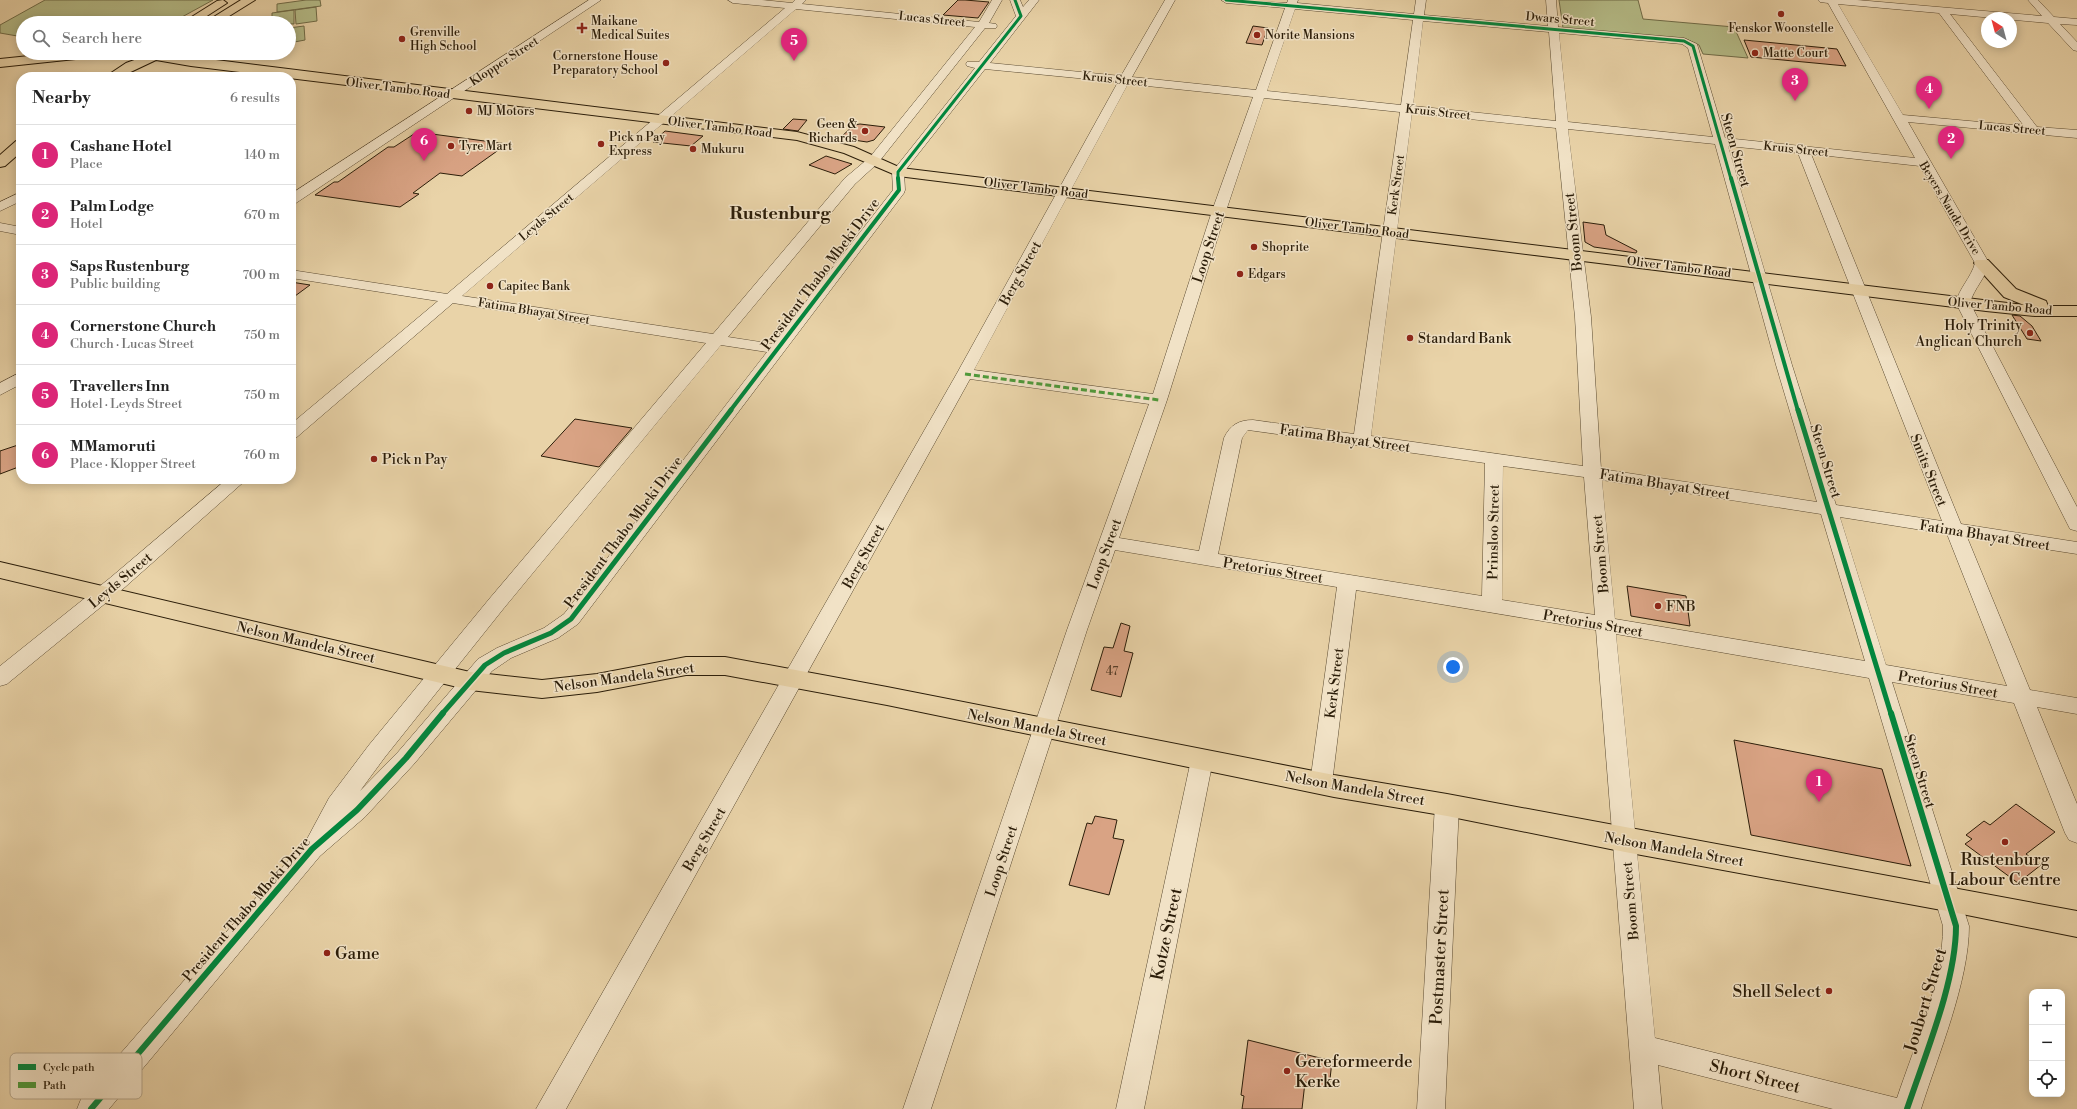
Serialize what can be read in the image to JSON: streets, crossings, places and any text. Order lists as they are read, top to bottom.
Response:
{
  "streets": {
    "main road": ["Oliver Tambo Road", "Nelson Mandela Street"],
    "street": [
      "Lucas Street",
      "Dwars Street",
      "Klopper Street",
      "Kruis Street",
      "Steen Street",
      "Kerk Street",
      "Beyers Naude Drive",
      "Leyds Street",
      "Boom Street",
      "Loop Street",
      "Berg Street",
      "President Thabo Mbeki Drive",
      "Fatima Bhayat Street",
      "Smits Street",
      "Prinsloo Street",
      "Pretorius Street",
      "Kotze Street",
      "Postmaster Street",
      "Joubert Street",
      "Short Street"
    ]
  },
  "crossings": [
    ["Lucas Street", "Beyers Naude Drive"],
    ["Lucas Street", "Leyds Street"],
    ["Lucas Street", "President Thabo Mbeki Drive"],
    ["Dwars Street", "Steen Street"],
    ["Dwars Street", "Kerk Street"],
    ["Dwars Street", "Boom Street"],
    ["Dwars Street", "Loop Street"],
    ["Klopper Street", "Oliver Tambo Road"],
    ["Kruis Street", "Steen Street"],
    ["Kruis Street", "Kerk Street"],
    ["Kruis Street", "Beyers Naude Drive"],
    ["Kruis Street", "Boom Street"],
    ["Kruis Street", "Loop Street"],
    ["Kruis Street", "Berg Street"],
    ["Kruis Street", "President Thabo Mbeki Drive"],
    ["Kruis Street", "Smits Street"],
    ["Oliver Tambo Road", "Steen Street"],
    ["Oliver Tambo Road", "Kerk Street"],
    ["Oliver Tambo Road", "Beyers Naude Drive"],
    ["Oliver Tambo Road", "Leyds Street"],
    ["Oliver Tambo Road", "Boom Street"],
    ["Oliver Tambo Road", "Loop Street"],
    ["Oliver Tambo Road", "Berg Street"],
    ["Oliver Tambo Road", "President Thabo Mbeki Drive"],
    ["Oliver Tambo Road", "Smits Street"],
    ["Steen Street", "Fatima Bhayat Street"],
    ["Steen Street", "Pretorius Street"],
    ["Steen Street", "Nelson Mandela Street"],
    ["Steen Street", "Joubert Street"],
    ["Kerk Street", "Fatima Bhayat Street"],
    ["Kerk Street", "Pretorius Street"],
    ["Kerk Street", "Nelson Mandela Street"],
    ["Leyds Street", "Fatima Bhayat Street"],
    ["Leyds Street", "Nelson Mandela Street"],
    ["Boom Street", "Fatima Bhayat Street"],
    ["Boom Street", "Pretorius Street"],
    ["Boom Street", "Nelson Mandela Street"],
    ["Boom Street", "Short Street"],
    ["Loop Street", "Pretorius Street"],
    ["Loop Street", "Nelson Mandela Street"],
    ["Berg Street", "Nelson Mandela Street"],
    ["President Thabo Mbeki Drive", "Fatima Bhayat Street"],
    ["President Thabo Mbeki Drive", "Nelson Mandela Street"],
    ["Fatima Bhayat Street", "Smits Street"],
    ["Fatima Bhayat Street", "Prinsloo Street"],
    ["Fatima Bhayat Street", "Pretorius Street"],
    ["Smits Street", "Pretorius Street"],
    ["Prinsloo Street", "Pretorius Street"],
    ["Nelson Mandela Street", "Kotze Street"],
    ["Nelson Mandela Street", "Postmaster Street"],
    ["Nelson Mandela Street", "Joubert Street"]
  ],
  "districts": ["Rustenburg"],
  "places": {
    "other": [
      "Fenskor Woonstelle",
      "Norite Mansions",
      "Grenville High School",
      "Matte Court",
      "Cornerstone House Preparatory School",
      "MJ Motors",
      "Geen & Richards",
      "Pick n Pay Express",
      "Tyre Mart",
      "Mukuru",
      "Shoprite",
      "Edgars",
      "Capitec Bank",
      "Holy Trinity Anglican Church",
      "Standard Bank",
      "Pick n Pay",
      "FNB",
      "Rustenburg Labour Centre",
      "Game",
      "Shell Select",
      "Gereformeerde Kerke"
    ],
    "health": ["Maikane Medical Suites"]
  },
  "house_numbers": ["47"],
  "legend": ["Cycle path", "Path"],
  "north": "top left",
  "page": {
    "search": "Search here",
    "pins": [
      "5",
      "3",
      "4",
      "2",
      "6",
      "1"
    ],
    "heading": ["Nearby", "6 results"],
    "list": [
      {
        "mark": "1",
        "name": "Cashane Hotel",
        "note": "Place",
        "value": "140 m"
      },
      {
        "mark": "2",
        "name": "Palm Lodge",
        "note": "Hotel",
        "value": "670 m"
      },
      {
        "mark": "3",
        "name": "Saps Rustenburg",
        "note": "Public building",
        "value": "700 m"
      },
      {
        "mark": "4",
        "name": "Cornerstone Church",
        "note": "Church · Lucas Street",
        "value": "750 m"
      },
      {
        "mark": "5",
        "name": "Travellers Inn",
        "note": "Hotel · Leyds Street",
        "value": "750 m"
      },
      {
        "mark": "6",
        "name": "MMamoruti",
        "note": "Place · Klopper Street",
        "value": "760 m"
      }
    ],
    "map_buttons": ["+", "−"]
  }
}
